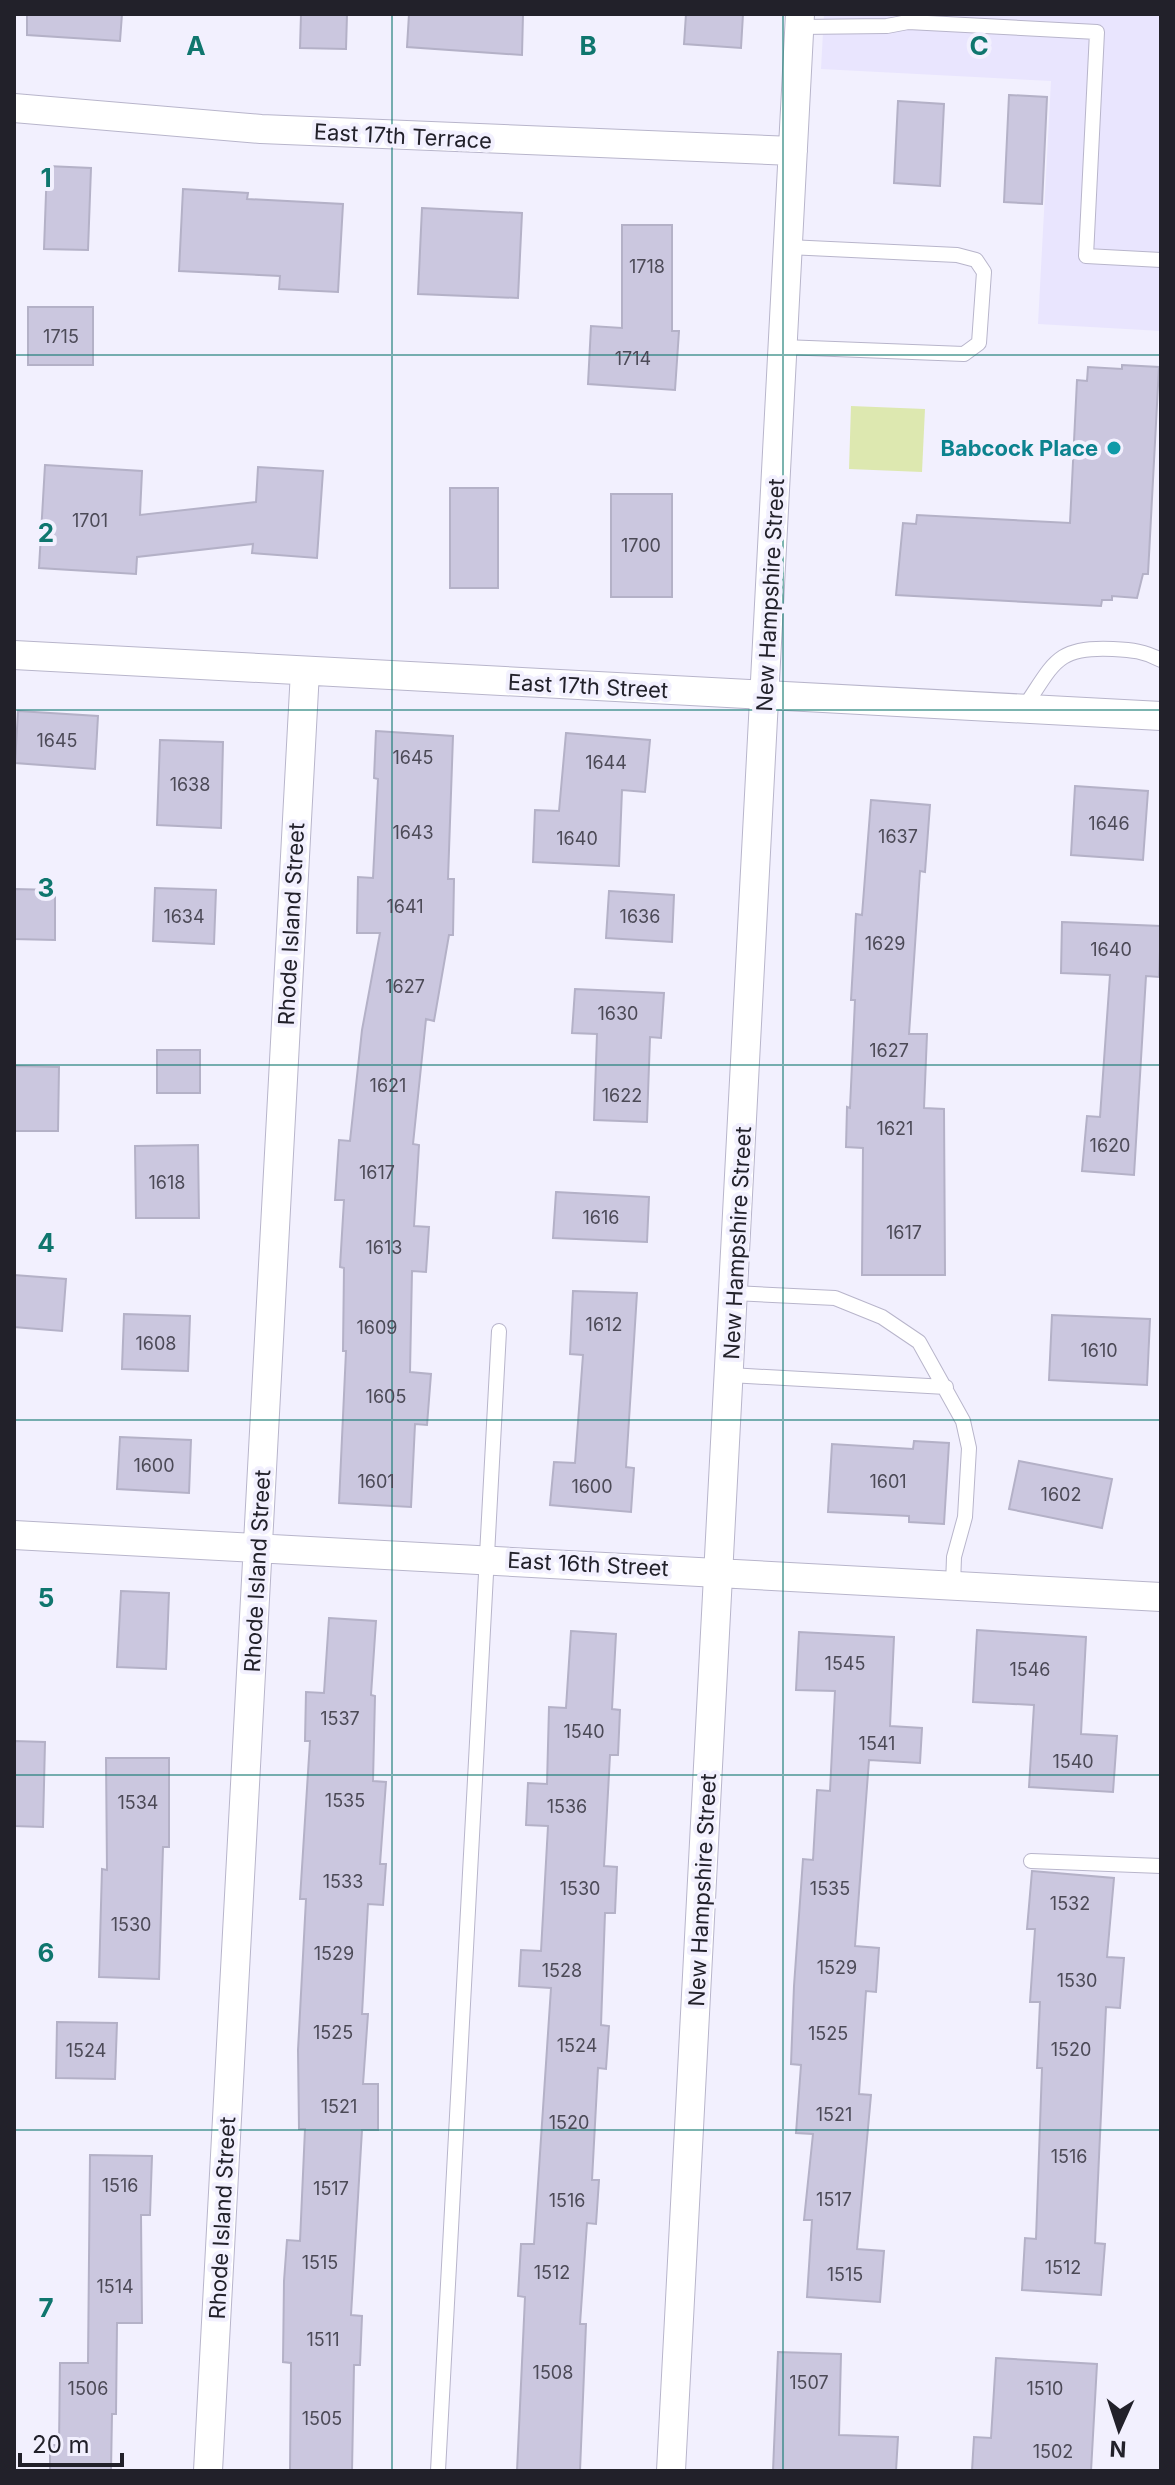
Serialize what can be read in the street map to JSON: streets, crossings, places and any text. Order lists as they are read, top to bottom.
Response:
{
  "streets": {
    "street": [
      "East 17th Terrace",
      "New Hampshire Street",
      "East 17th Street",
      "Rhode Island Street",
      "East 16th Street"
    ]
  },
  "crossings": [
    ["East 17th Terrace", "New Hampshire Street"],
    ["New Hampshire Street", "East 17th Street"],
    ["New Hampshire Street", "East 16th Street"],
    ["East 17th Street", "Rhode Island Street"],
    ["Rhode Island Street", "East 16th Street"]
  ],
  "places": ["Babcock Place"],
  "house_numbers": [
    "1718",
    "1715",
    "1714",
    "1701",
    "1700",
    "1645",
    "1645",
    "1644",
    "1638",
    "1646",
    "1643",
    "1637",
    "1640",
    "1641",
    "1634",
    "1636",
    "1629",
    "1640",
    "1627",
    "1630",
    "1627",
    "1621",
    "1622",
    "1621",
    "1620",
    "1617",
    "1618",
    "1616",
    "1617",
    "1613",
    "1612",
    "1609",
    "1608",
    "1610",
    "1605",
    "1600",
    "1601",
    "1601",
    "1600",
    "1602",
    "1545",
    "1546",
    "1537",
    "1540",
    "1541",
    "1540",
    "1535",
    "1534",
    "1536",
    "1533",
    "1530",
    "1535",
    "1532",
    "1530",
    "1529",
    "1529",
    "1528",
    "1530",
    "1525",
    "1525",
    "1524",
    "1520",
    "1524",
    "1521",
    "1521",
    "1520",
    "1516",
    "1516",
    "1517",
    "1517",
    "1516",
    "1515",
    "1512",
    "1512",
    "1515",
    "1514",
    "1511",
    "1508",
    "1507",
    "1506",
    "1510",
    "1505",
    "1502"
  ],
  "scale_bar": "20 m",
  "north": "bottom",
  "grid": {
    "columns": ["A", "B", "C"],
    "rows": [
      "1",
      "2",
      "3",
      "4",
      "5",
      "6",
      "7"
    ]
  }
}
